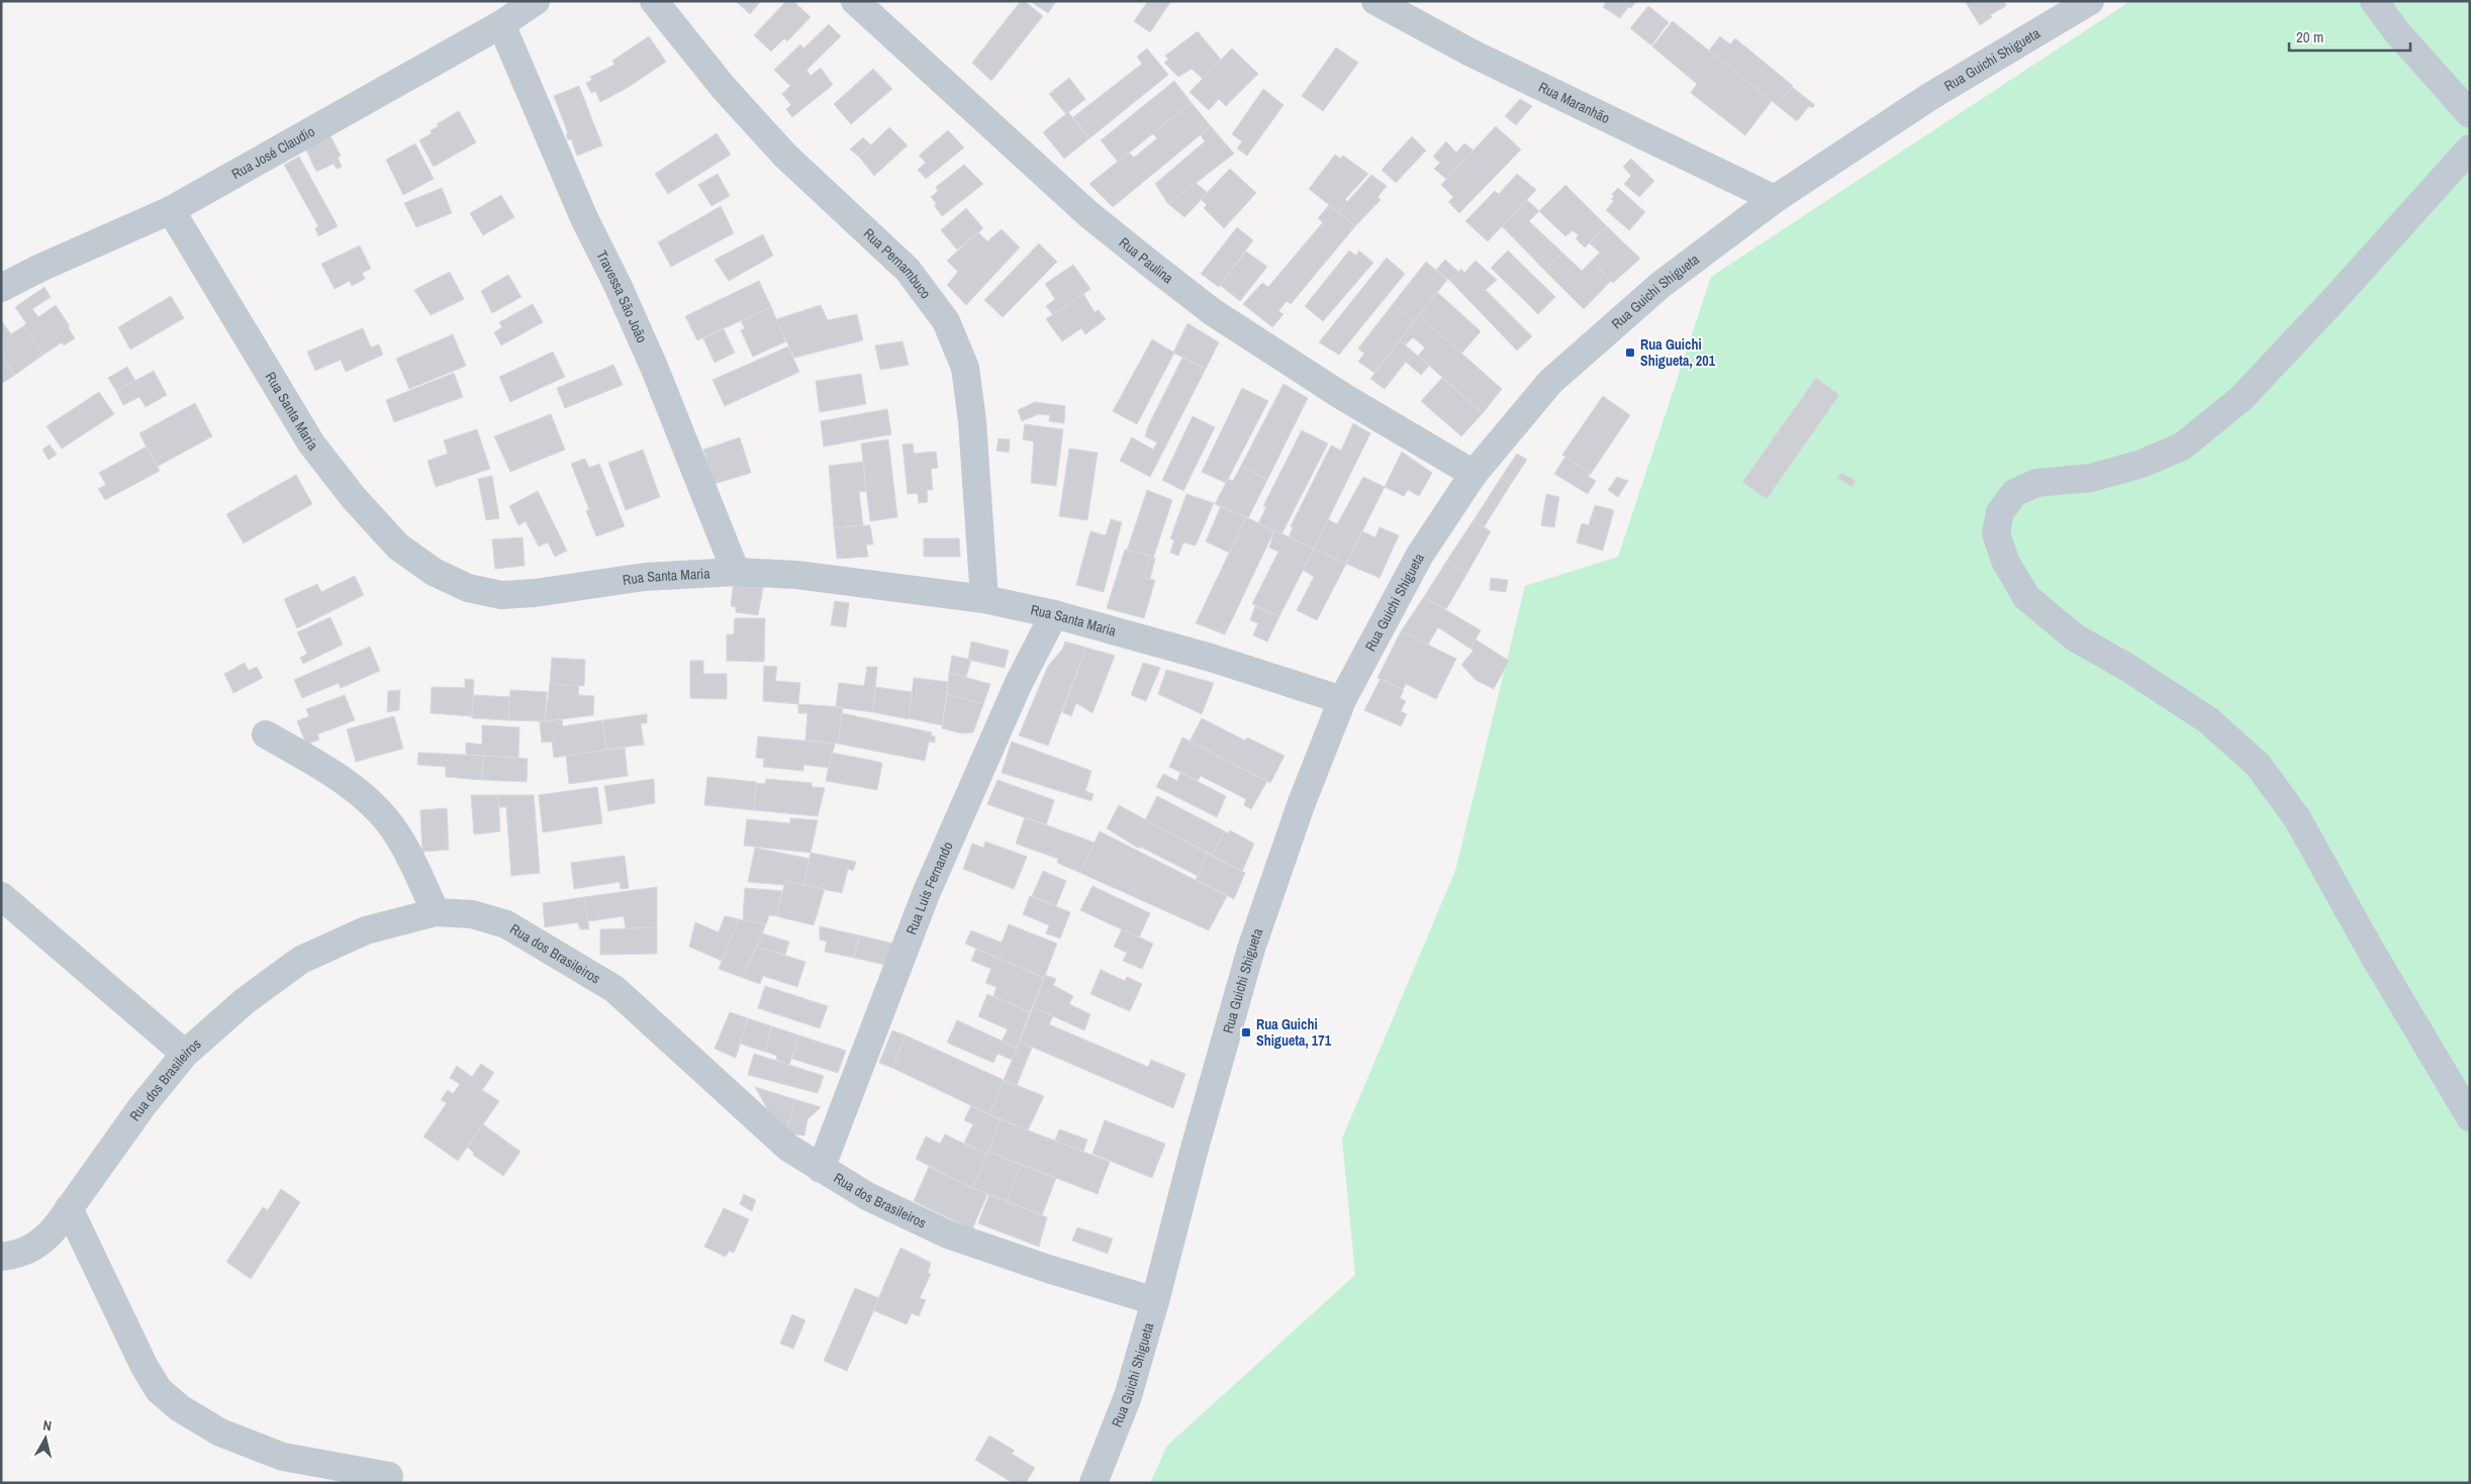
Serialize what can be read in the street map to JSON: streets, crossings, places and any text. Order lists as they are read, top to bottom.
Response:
{
  "streets": {
    "street": [
      "Rua Guichi Shigueta",
      "Rua Maranhão",
      "Rua José Claudio",
      "Rua Paulina",
      "Rua Pernambuco",
      "Travessa São João",
      "Rua Santa Maria",
      "Rua Luis Fernando",
      "Rua dos Brasileiros"
    ]
  },
  "crossings": [
    ["Rua Guichi Shigueta", "Rua Maranhão"],
    ["Rua Guichi Shigueta", "Rua Paulina"],
    ["Rua Guichi Shigueta", "Rua Santa Maria"],
    ["Rua Guichi Shigueta", "Rua dos Brasileiros"],
    ["Rua José Claudio", "Travessa São João"],
    ["Rua José Claudio", "Rua Santa Maria"],
    ["Rua Pernambuco", "Rua Santa Maria"],
    ["Travessa São João", "Rua Santa Maria"],
    ["Rua Santa Maria", "Rua Luis Fernando"],
    ["Rua Luis Fernando", "Rua dos Brasileiros"]
  ],
  "places": {
    "transit": ["Rua Guichi Shigueta, 201", "Rua Guichi Shigueta, 171"]
  },
  "scale_bar": "20 m",
  "north": "top"
}
